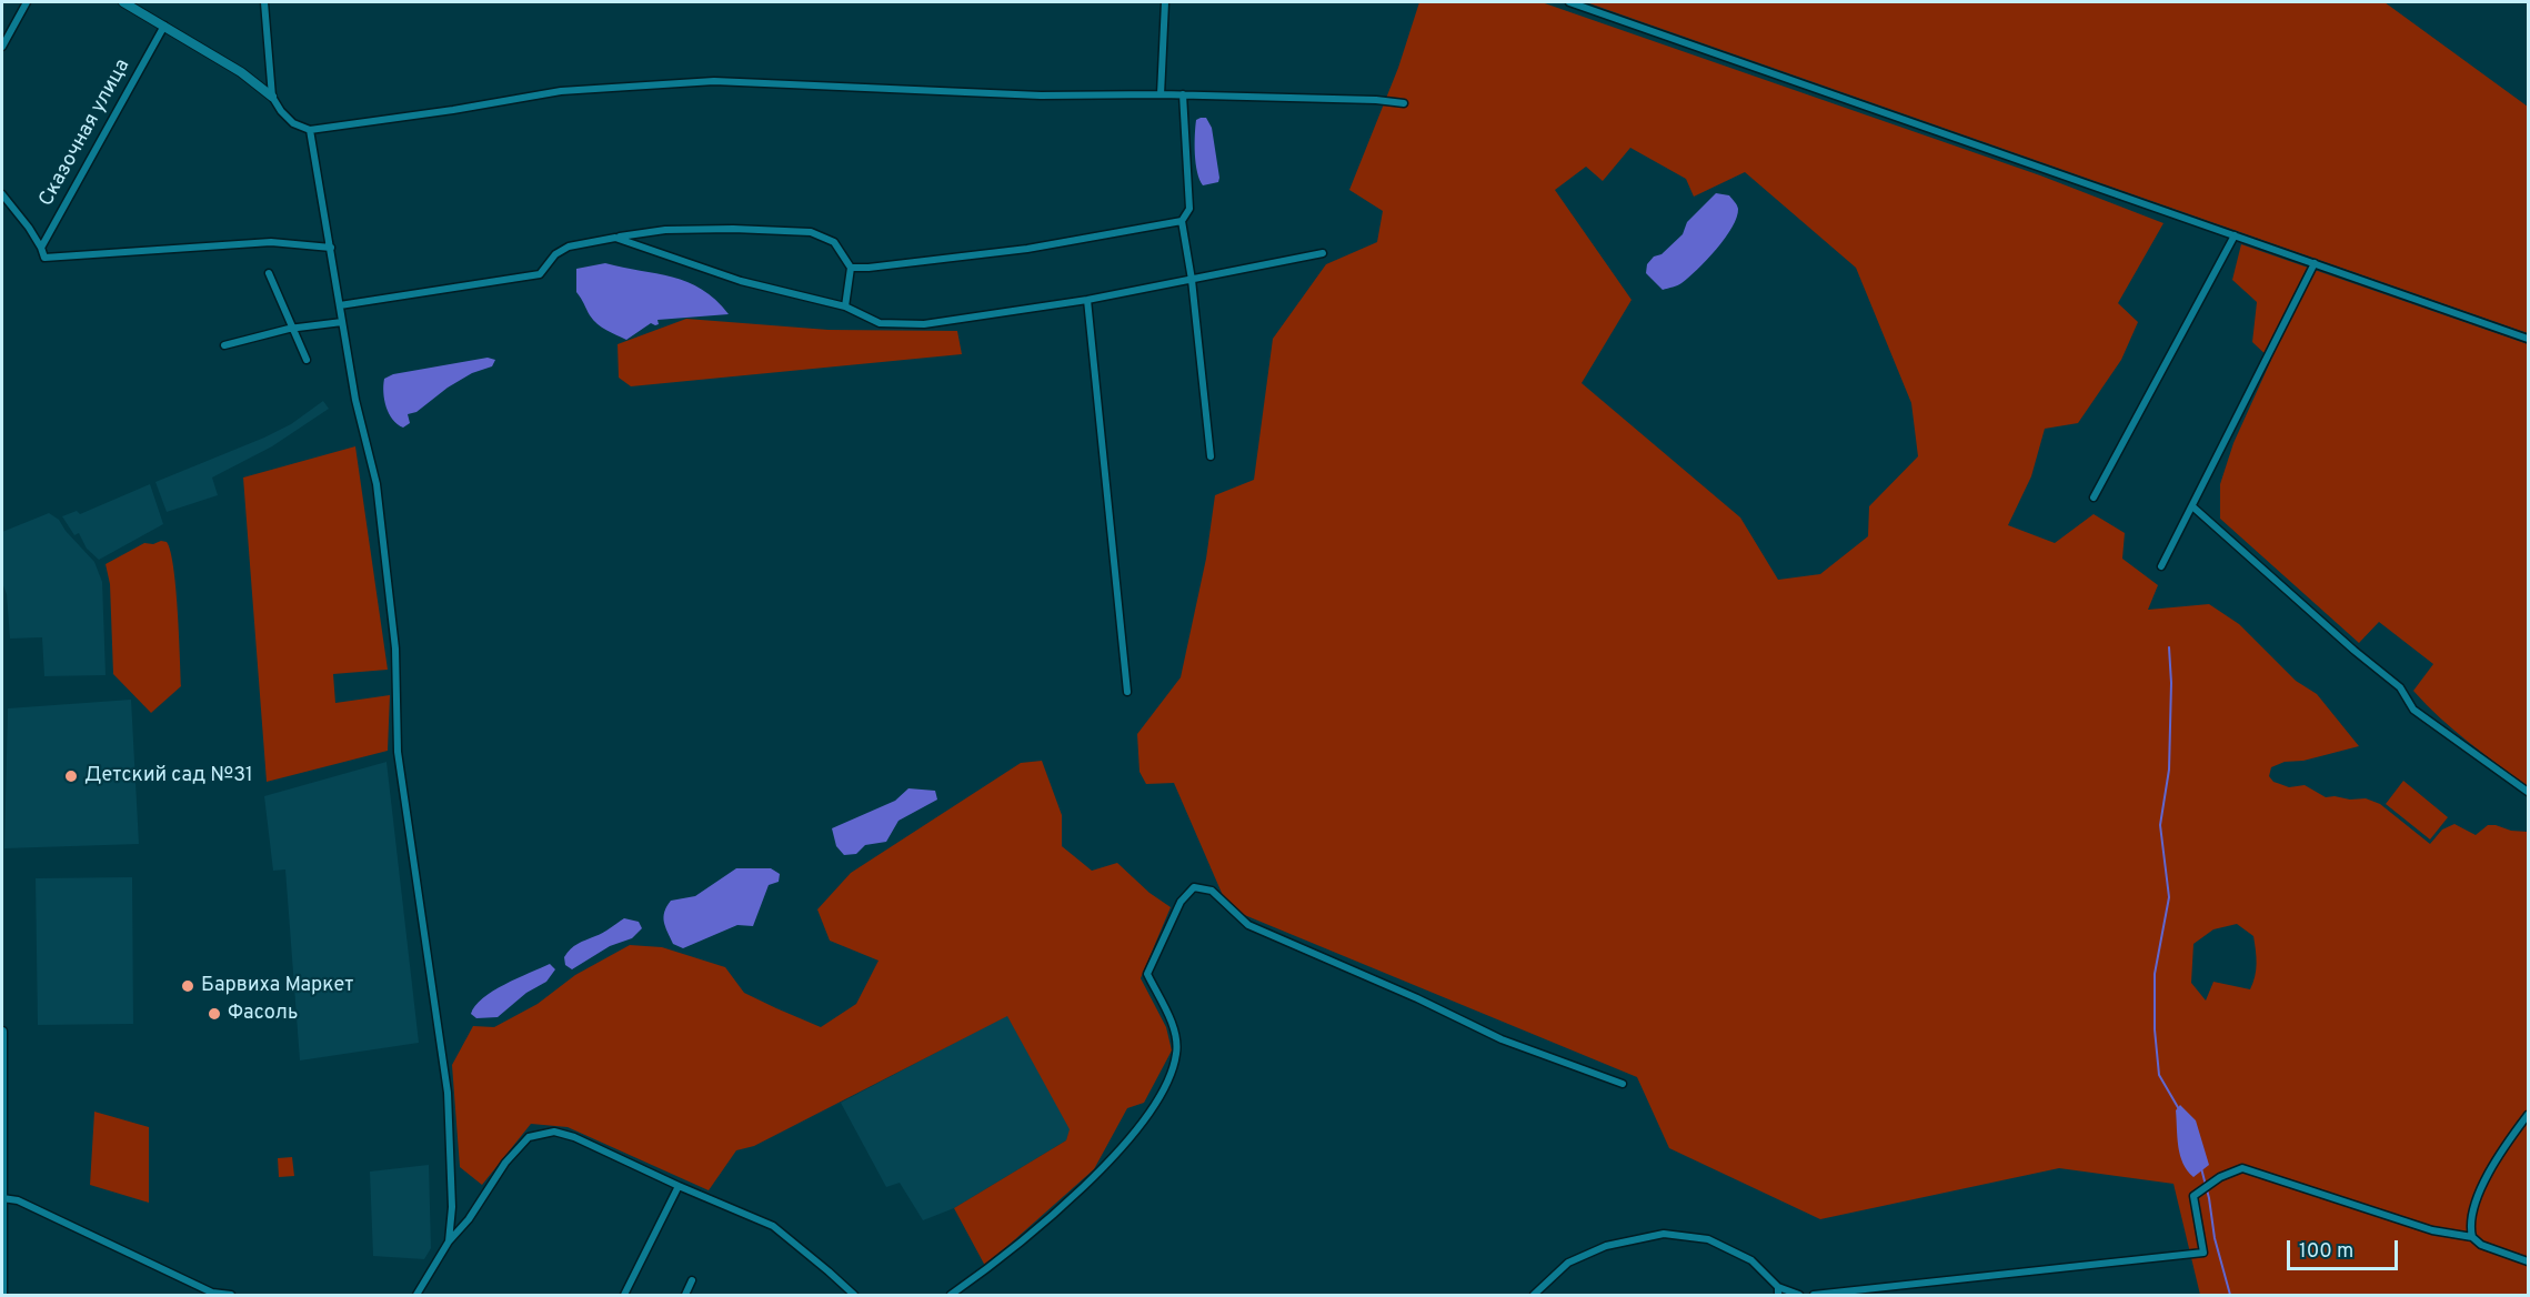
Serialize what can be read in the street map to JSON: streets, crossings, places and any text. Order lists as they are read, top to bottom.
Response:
{
  "streets": {
    "street": ["Сказочная улица"]
  },
  "places": ["Детский сад №31", "Барвиха Маркет", "Фасоль"],
  "scale_bar": "100 m"
}
